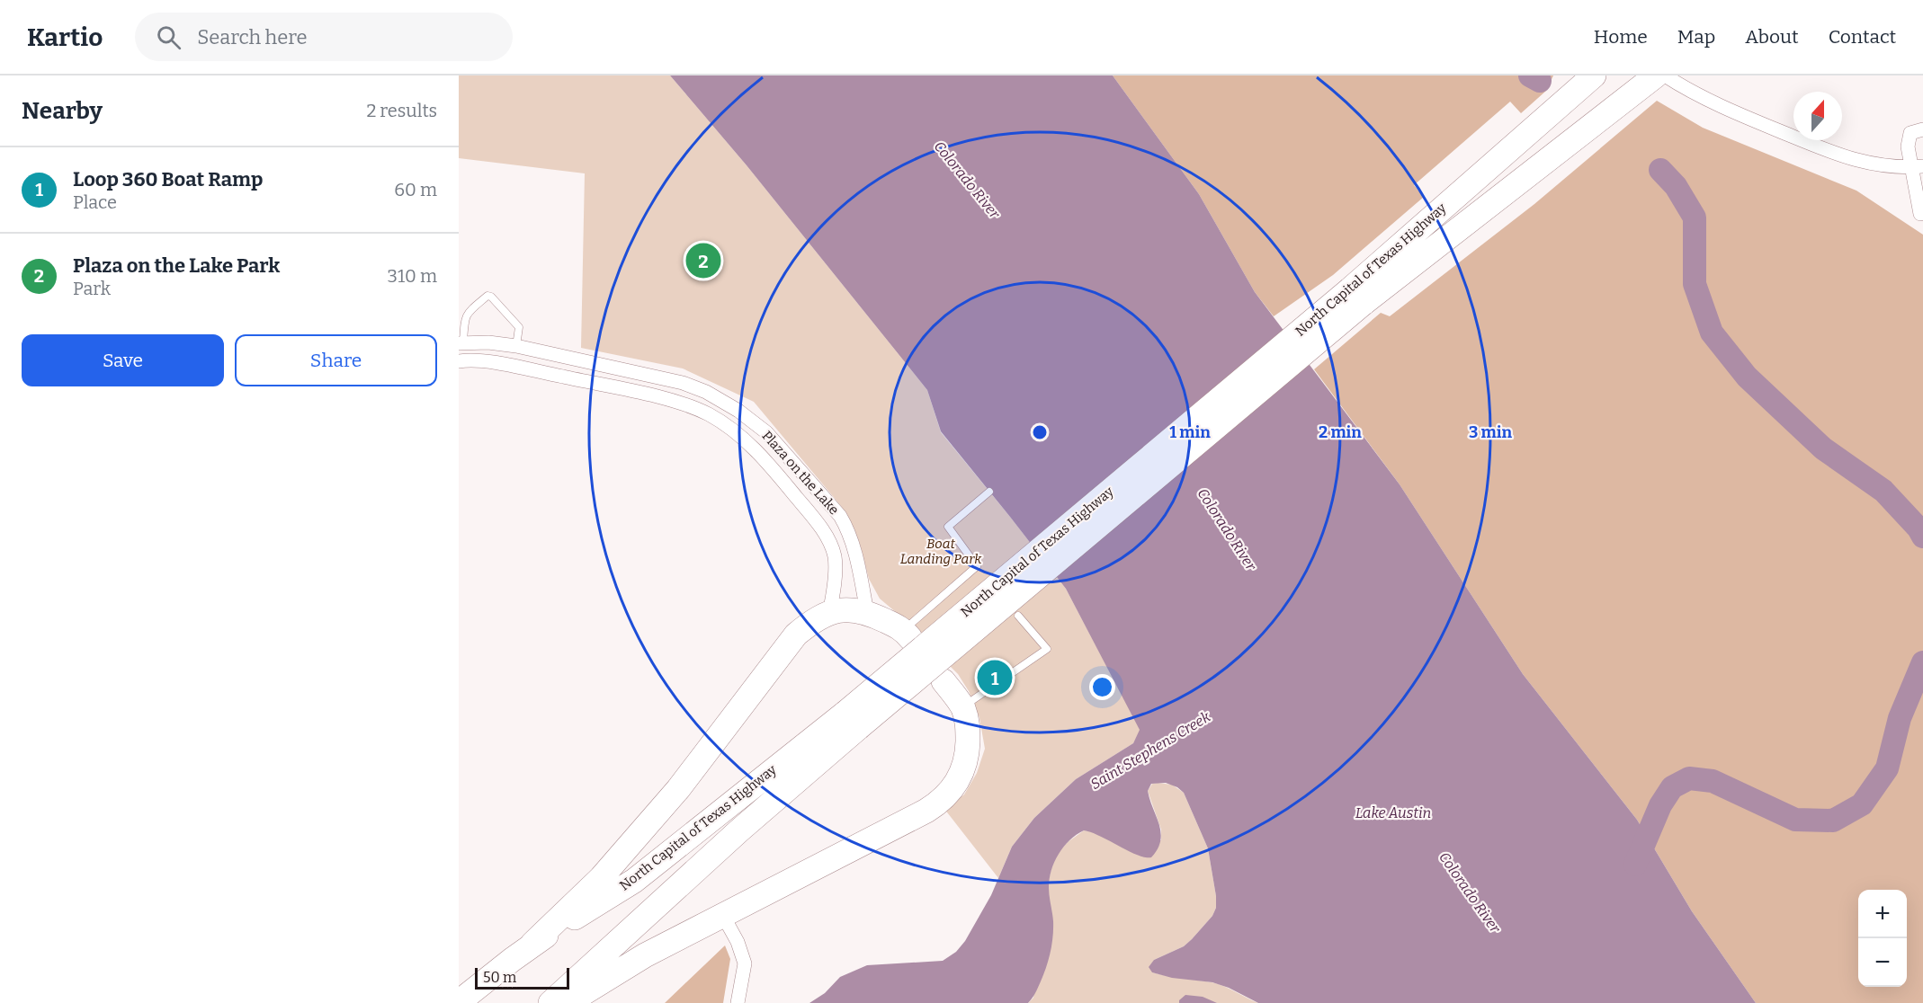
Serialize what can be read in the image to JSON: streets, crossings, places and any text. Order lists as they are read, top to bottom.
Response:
{
  "streets": {
    "highway": ["North Capital of Texas Highway"],
    "street": ["Plaza on the Lake"]
  },
  "water": ["Colorado River", "Saint Stephens Creek", "Lake Austin"],
  "parks": ["Boat Landing Park"],
  "scale_bar": "50 m",
  "north": "top",
  "page": {
    "header": "Kartio",
    "search": "Search here",
    "nav": [
      "Home",
      "Map",
      "About",
      "Contact"
    ],
    "heading": ["Nearby", "2 results"],
    "list": [
      {
        "mark": "1",
        "name": "Loop 360 Boat Ramp",
        "note": "Place",
        "value": "60 m"
      },
      {
        "mark": "2",
        "name": "Plaza on the Lake Park",
        "note": "Park",
        "value": "310 m"
      }
    ],
    "pins": ["2", "1"],
    "buttons": ["Save", "Share"],
    "map_buttons": ["+", "−"],
    "scale": "50 m"
  },
  "rings": ["1 min", "2 min", "3 min"]
}
